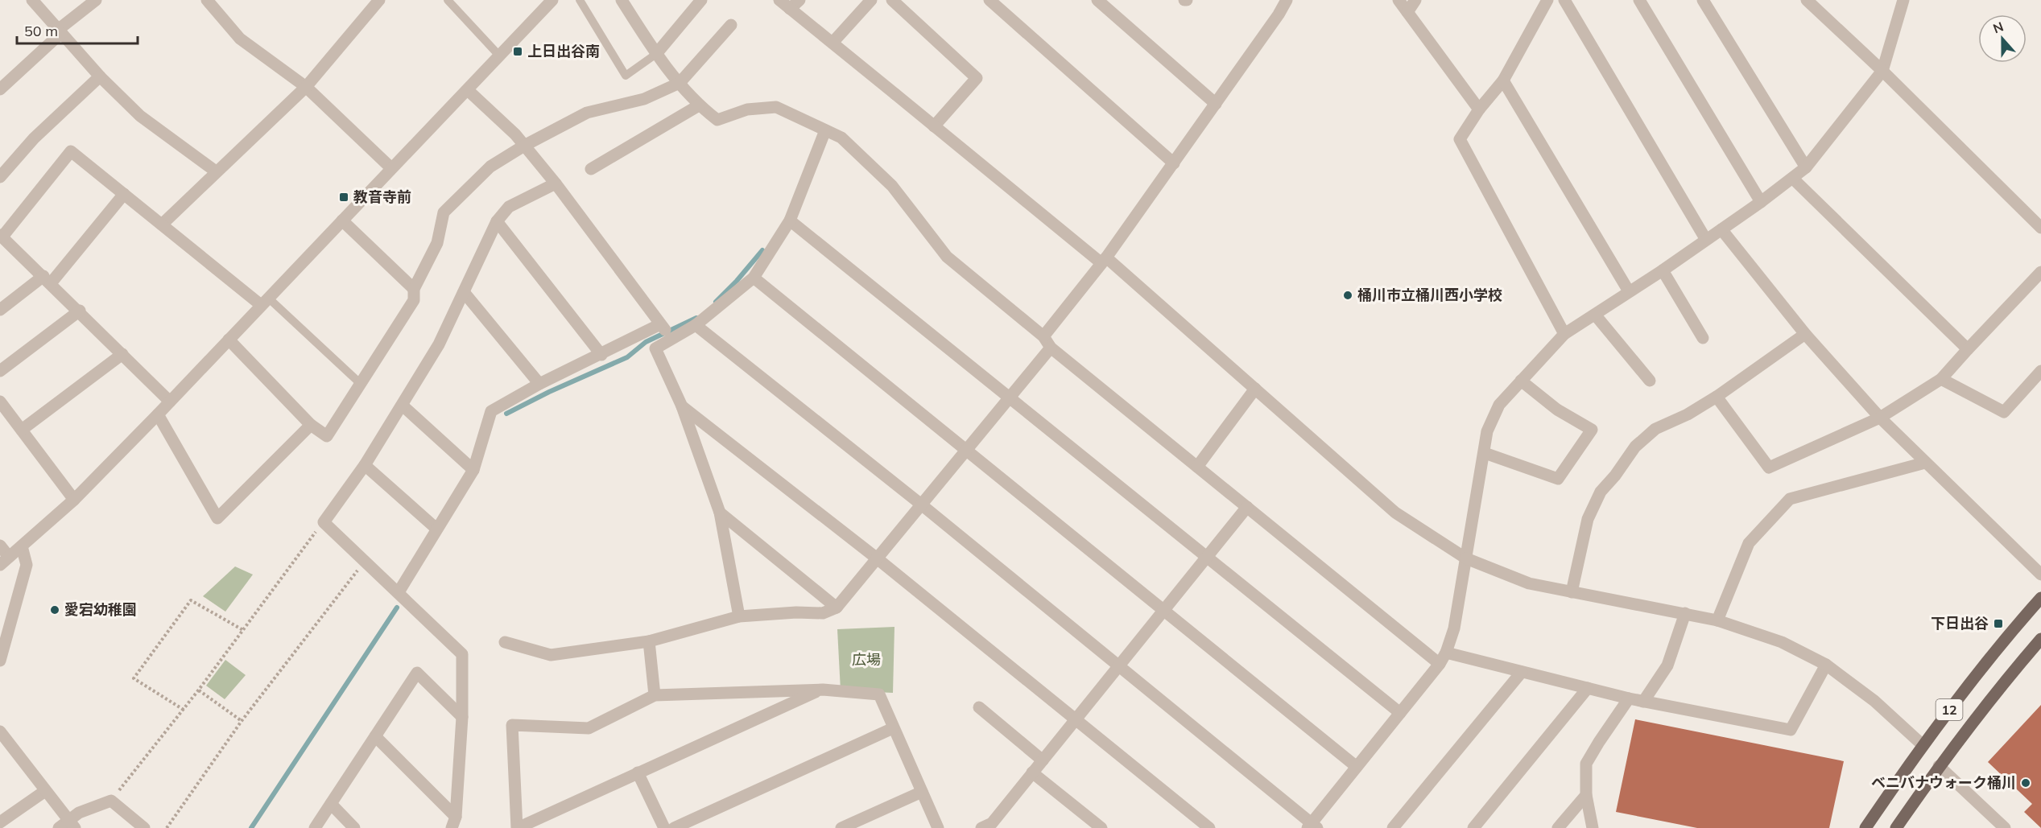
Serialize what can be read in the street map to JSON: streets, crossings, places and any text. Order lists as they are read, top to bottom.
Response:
{
  "streets": {
    "main road": ["12"]
  },
  "parks": ["広場"],
  "places": {
    "transit": ["上日出谷南", "教音寺前", "下日出谷"],
    "other": ["桶川市立桶川西小学校", "愛宕幼稚園", "ベニバナウォーク桶川"]
  },
  "scale_bar": "50 m",
  "north": "top"
}
